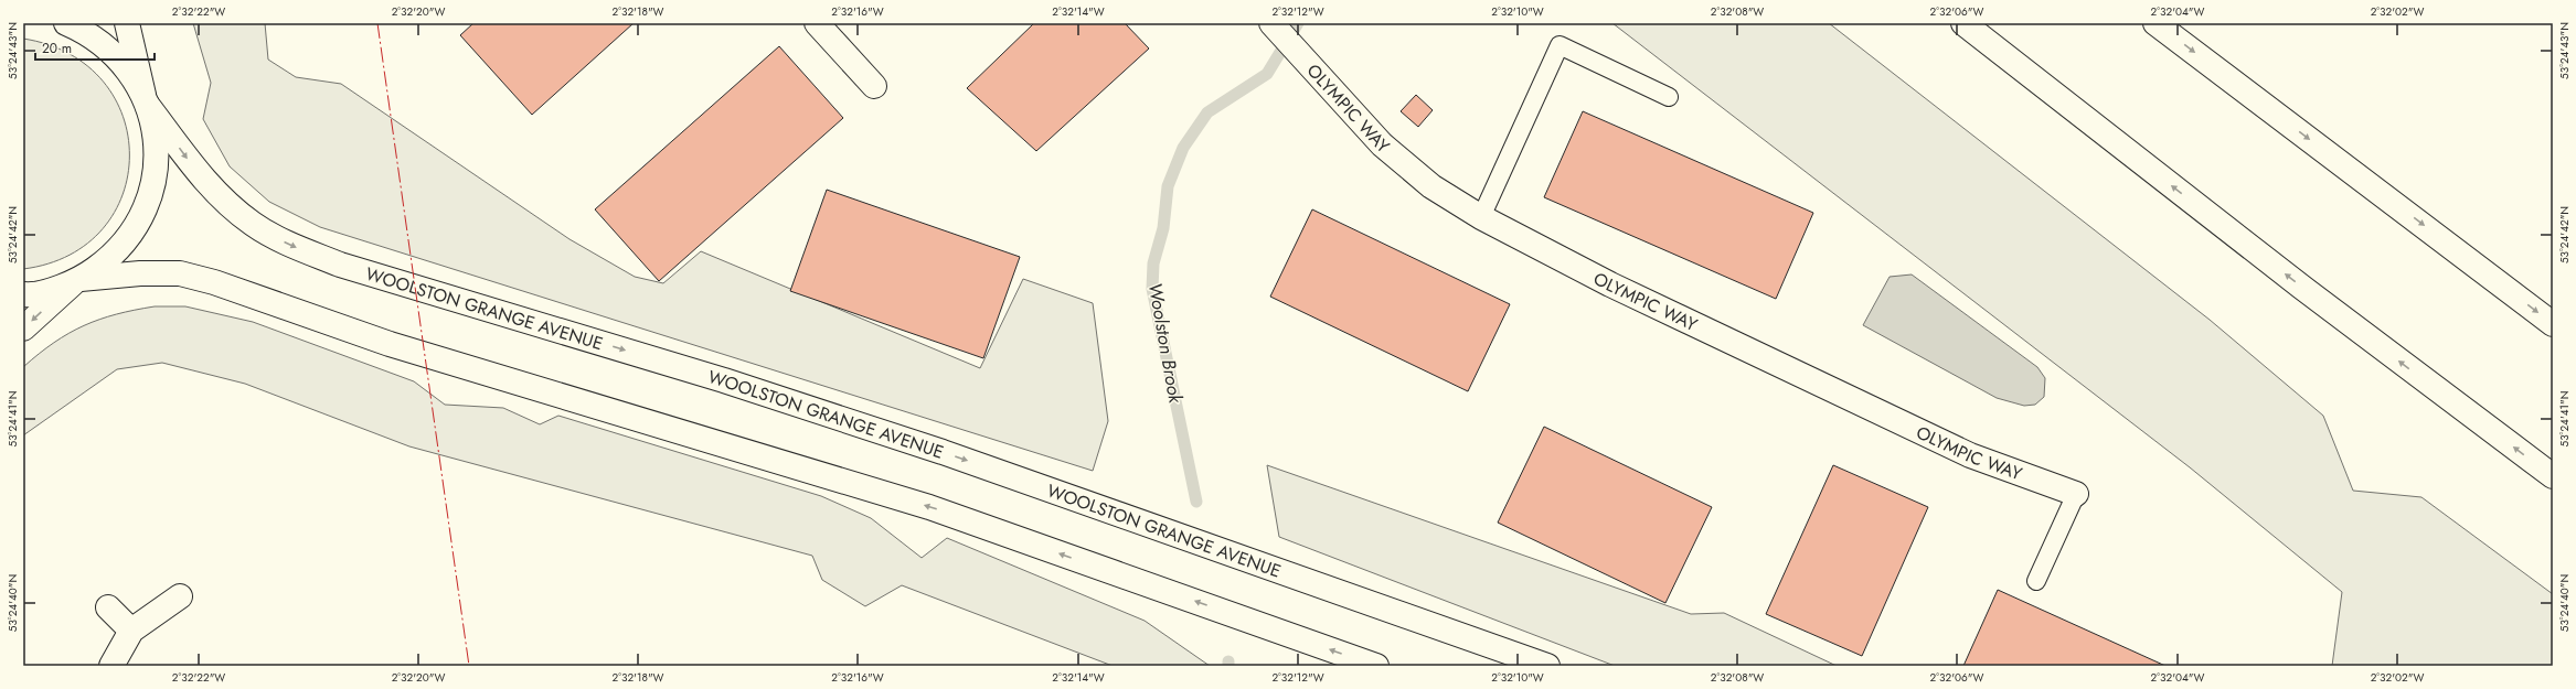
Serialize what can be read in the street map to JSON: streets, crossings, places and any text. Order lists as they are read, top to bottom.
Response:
{
  "streets": {
    "main road": ["OLYMPIC WAY", "WOOLSTON GRANGE AVENUE"]
  },
  "water": ["Woolston Brook"],
  "scale_bar": "20 m",
  "coordinates": [
    "2°32'22\"W",
    "2°32'20\"W",
    "2°32'18\"W",
    "2°32'16\"W",
    "2°32'14\"W",
    "2°32'12\"W",
    "2°32'10\"W",
    "2°32'08\"W",
    "2°32'06\"W",
    "2°32'04\"W",
    "2°32'02\"W",
    "53°24'43\"N",
    "53°24'42\"N",
    "53°24'41\"N",
    "53°24'40\"N"
  ]
}
